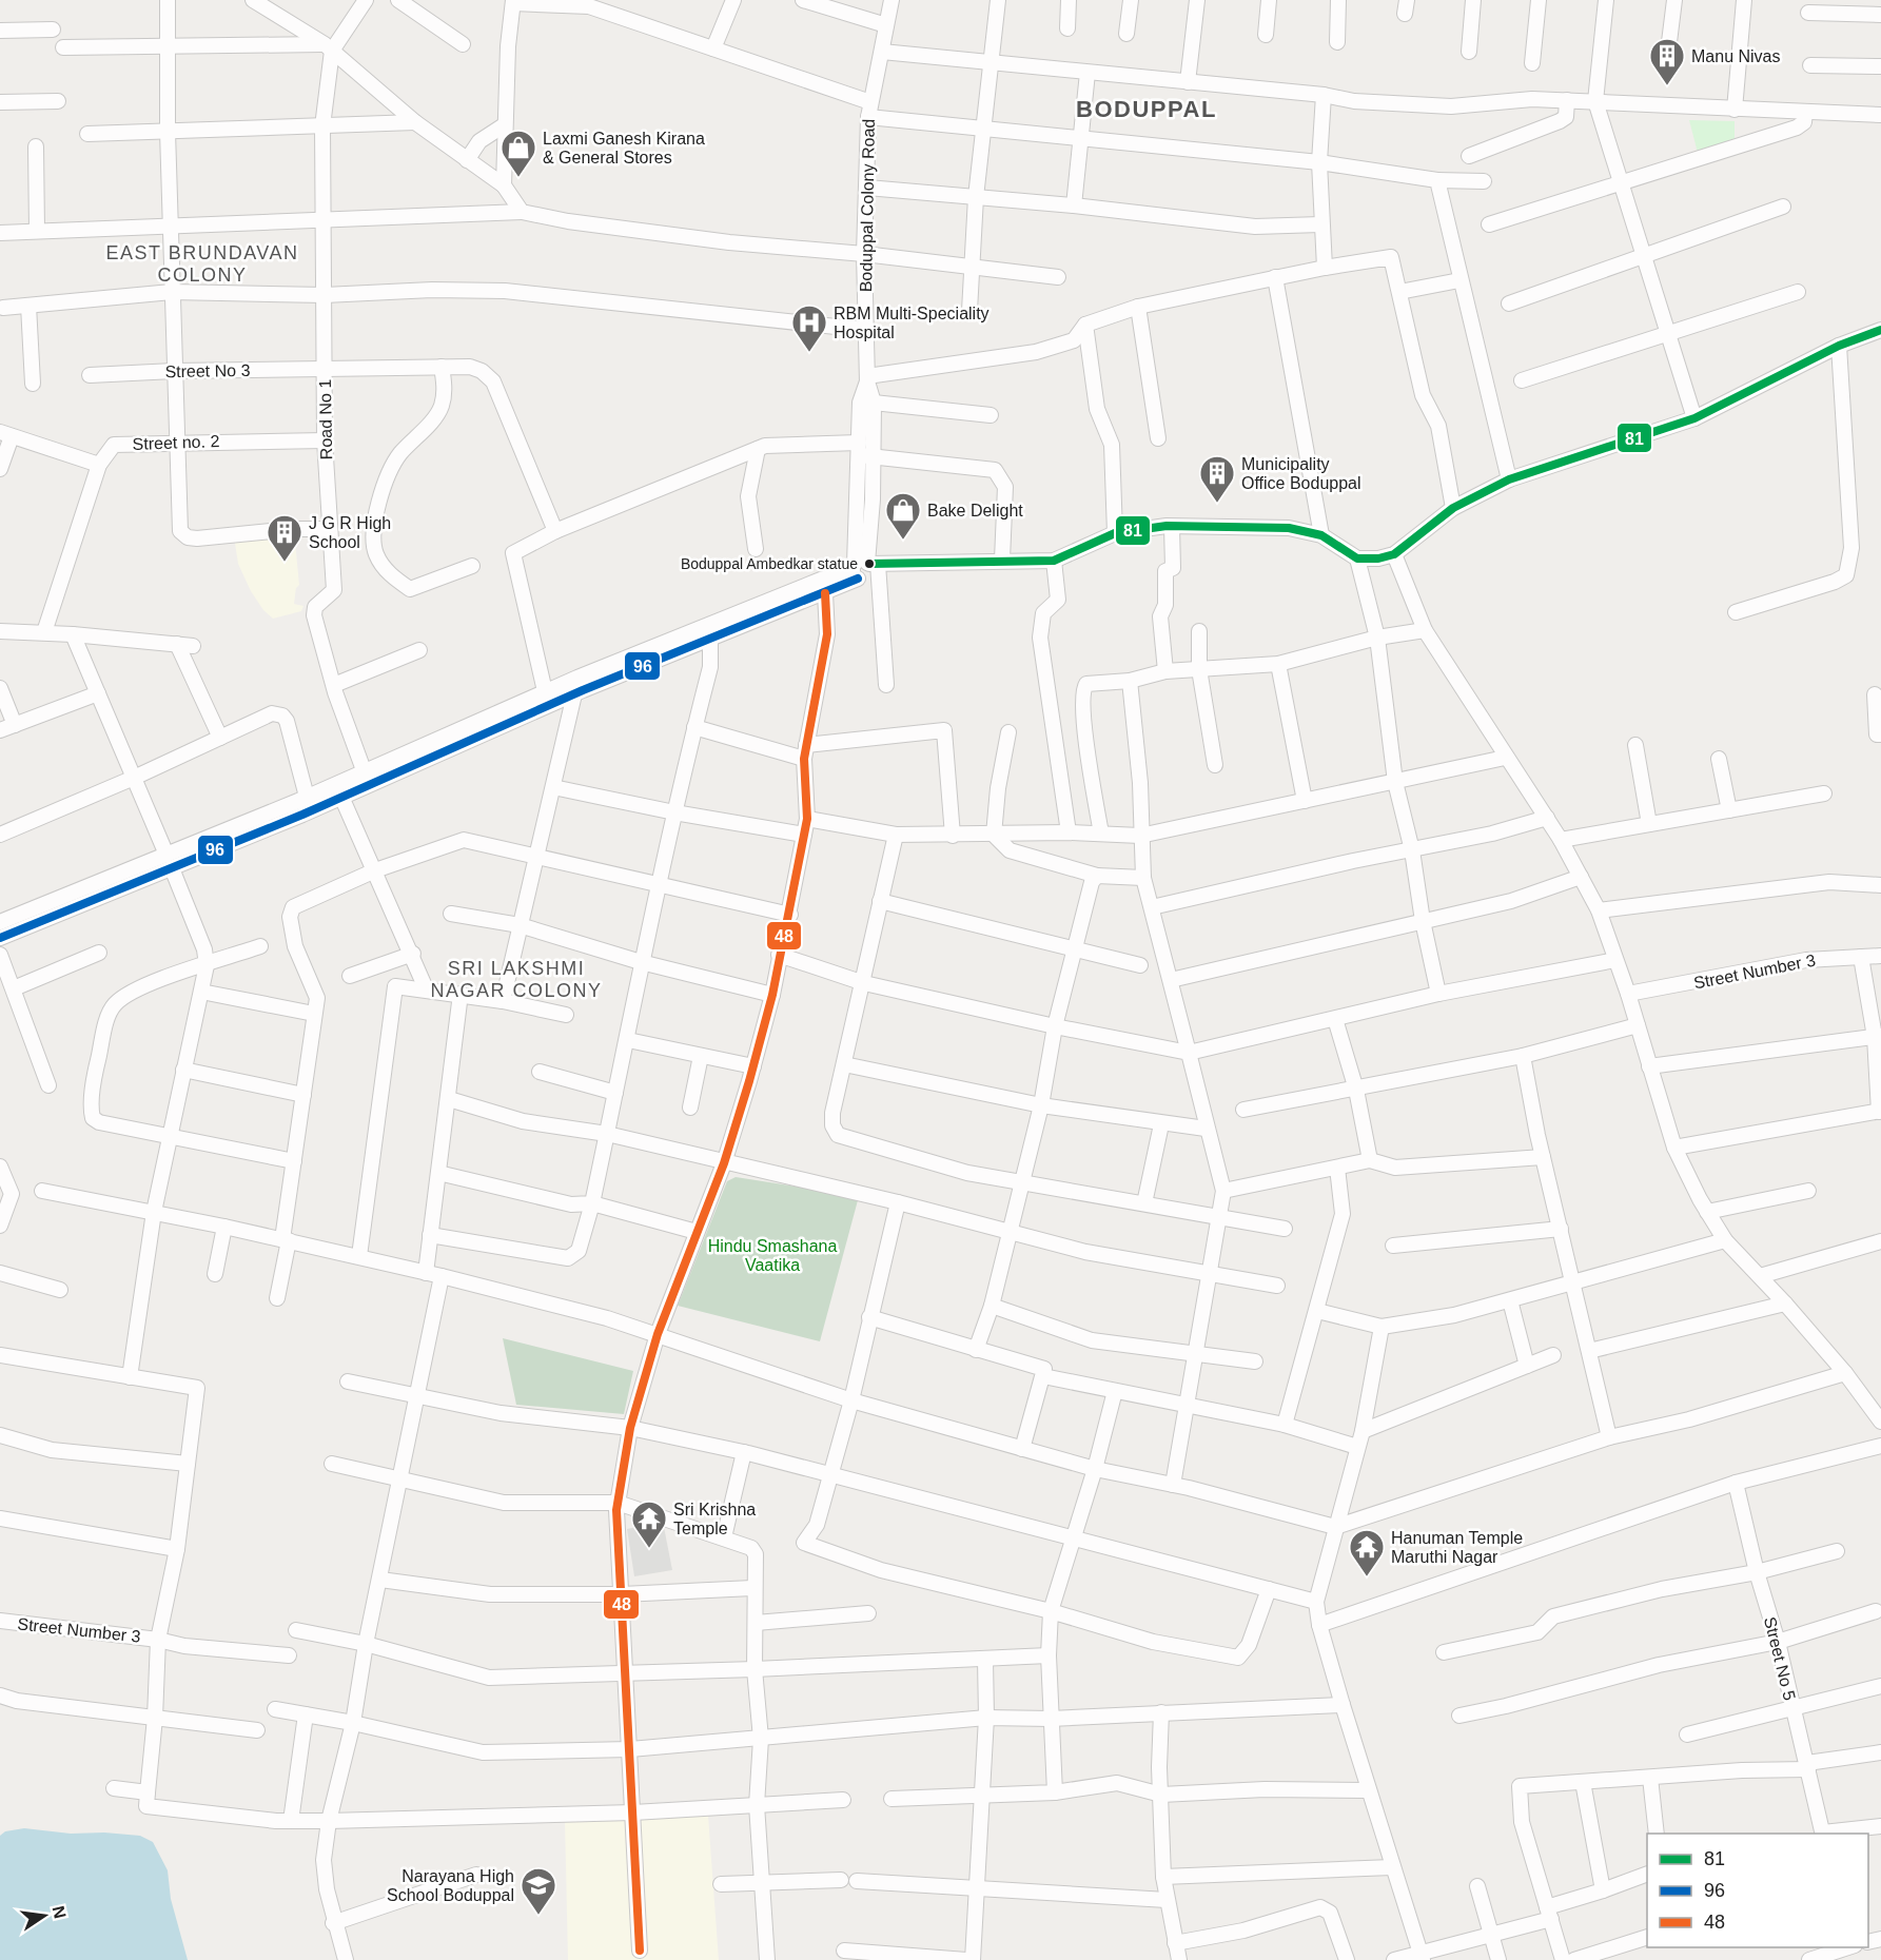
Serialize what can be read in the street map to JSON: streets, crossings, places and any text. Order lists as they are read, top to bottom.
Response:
{
  "streets": {
    "street": [
      "Boduppal Colony Road",
      "Street No 3",
      "Road No 1",
      "Street no. 2",
      "Street Number 3",
      "Street No 5"
    ]
  },
  "crossings": [
    ["Street No 3", "Road No 1"],
    ["Road No 1", "Street no. 2"]
  ],
  "districts": ["BODUPPAL", "EAST BRUNDAVAN COLONY", "SRI LAKSHMI NAGAR COLONY"],
  "parks": ["Hindu Smashana Vaatika"],
  "places": {
    "building": ["Manu Nivas", "Municipality Office Boduppal", "J G R High School"],
    "shop": ["Laxmi Ganesh Kirana & General Stores", "Bake Delight"],
    "hospital": ["RBM Multi-Speciality Hospital"],
    "other": ["Boduppal Ambedkar statue"],
    "temple": ["Sri Krishna Temple", "Hanuman Temple Maruthi Nagar"],
    "school or university": ["Narayana High School Boduppal"]
  },
  "lines": ["transit line 81", "transit line 96", "transit line 48"],
  "legend": ["81", "96", "48"],
  "north": "right"
}
